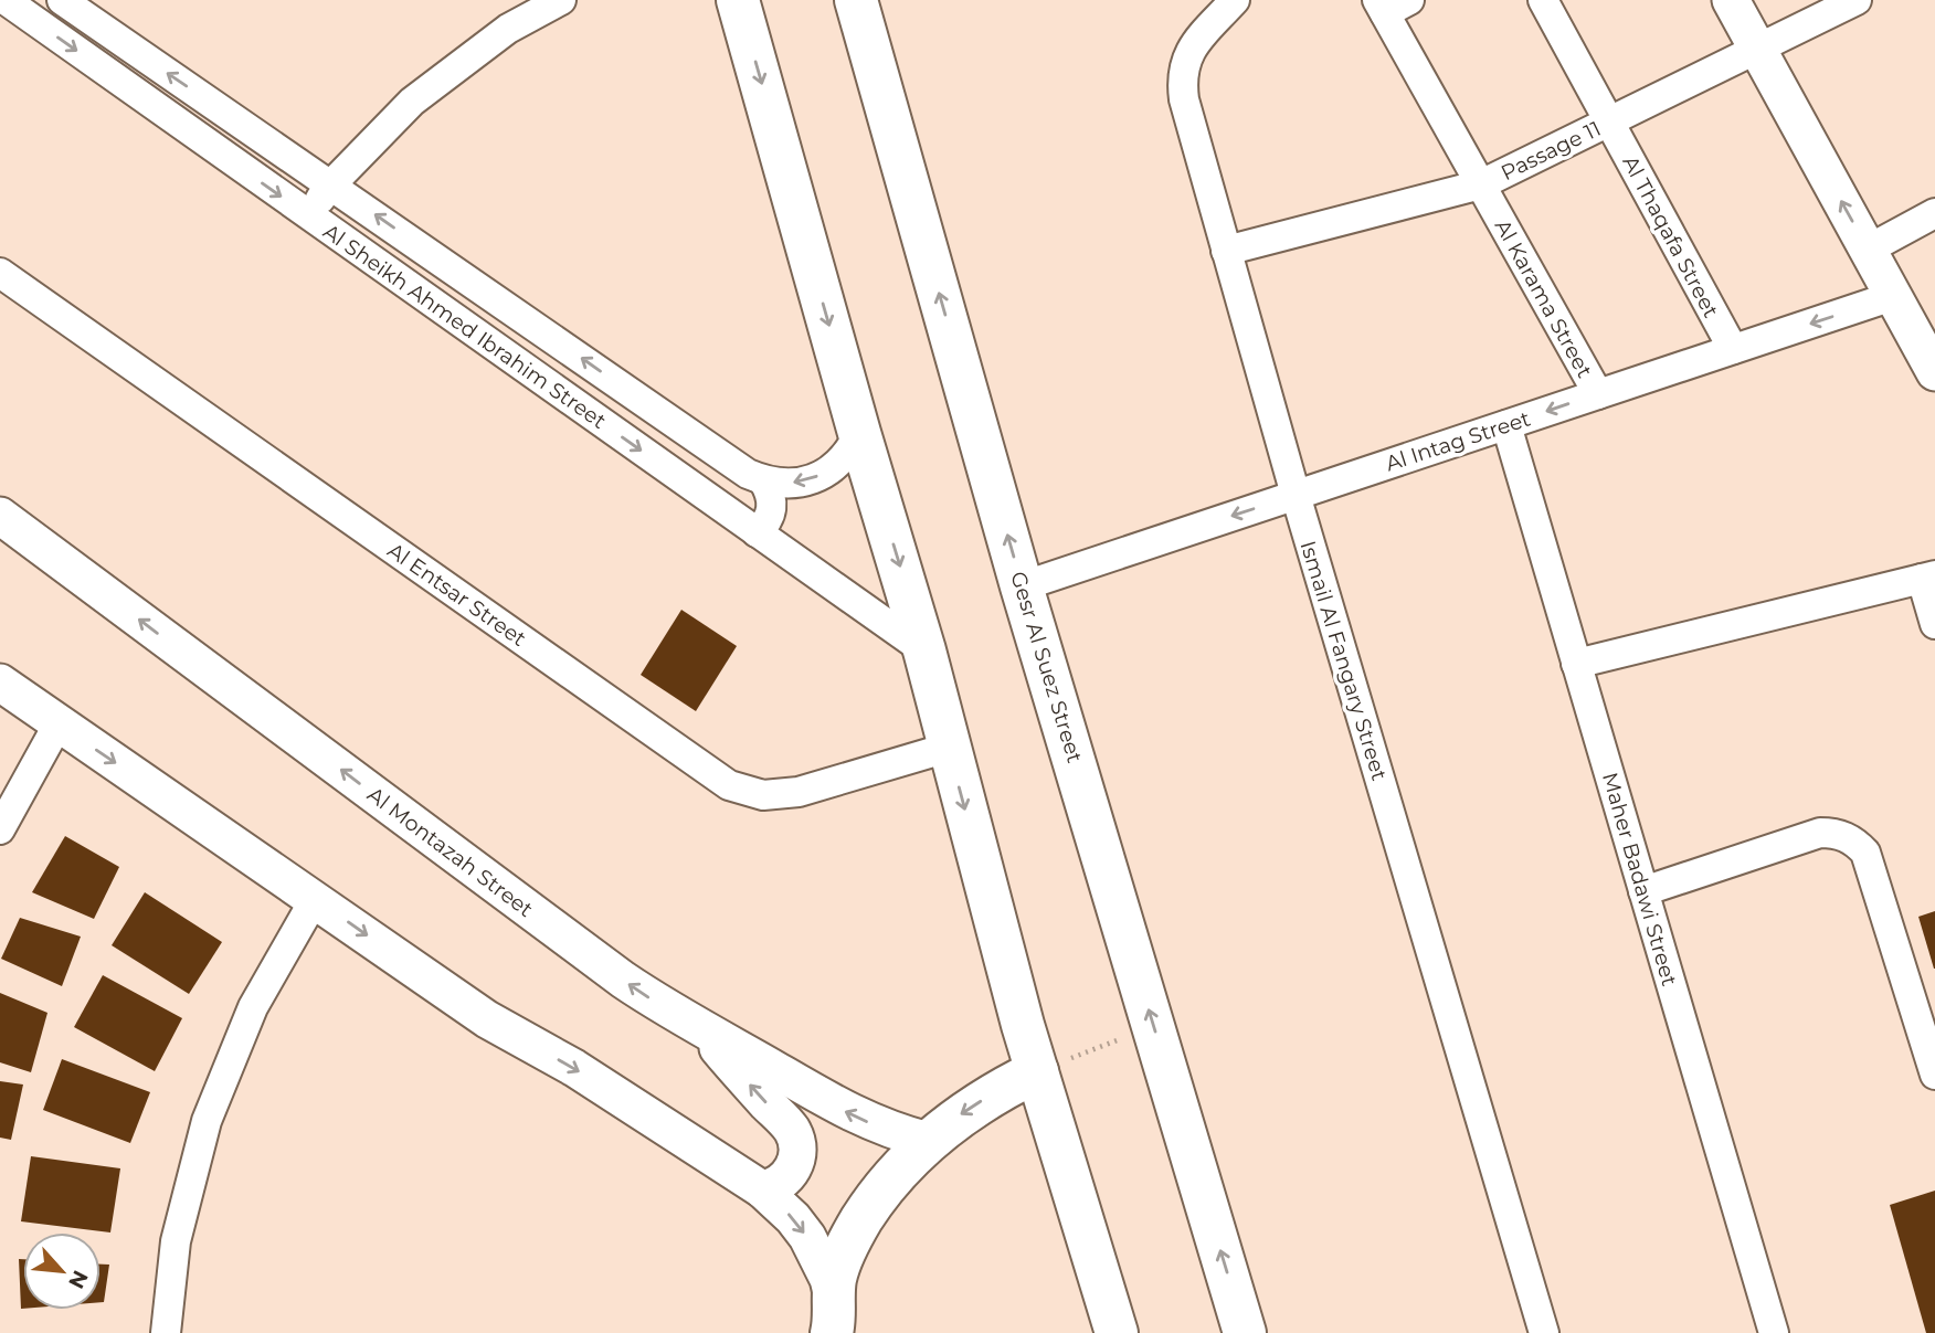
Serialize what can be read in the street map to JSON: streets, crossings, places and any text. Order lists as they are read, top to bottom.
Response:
{
  "streets": {
    "main road": ["Gesr Al Suez Street"],
    "street": [
      "Passage 11",
      "Al Thaqafa Street",
      "Al Karama Street",
      "Al Sheikh Ahmed Ibrahim Street",
      "Al Intag Street",
      "Al Entsar Street",
      "Ismail Al Fangary Street",
      "Al Montazah Street",
      "Maher Badawi Street"
    ]
  },
  "crossings": [
    ["Passage 11", "Al Thaqafa Street"],
    ["Passage 11", "Al Karama Street"],
    ["Passage 11", "Ismail Al Fangary Street"],
    ["Al Thaqafa Street", "Al Intag Street"],
    ["Al Karama Street", "Al Intag Street"],
    ["Al Intag Street", "Ismail Al Fangary Street"],
    ["Al Intag Street", "Gesr Al Suez Street"],
    ["Al Intag Street", "Maher Badawi Street"]
  ],
  "one_way": ["Al Intag Street"],
  "north": "bottom right"
}
